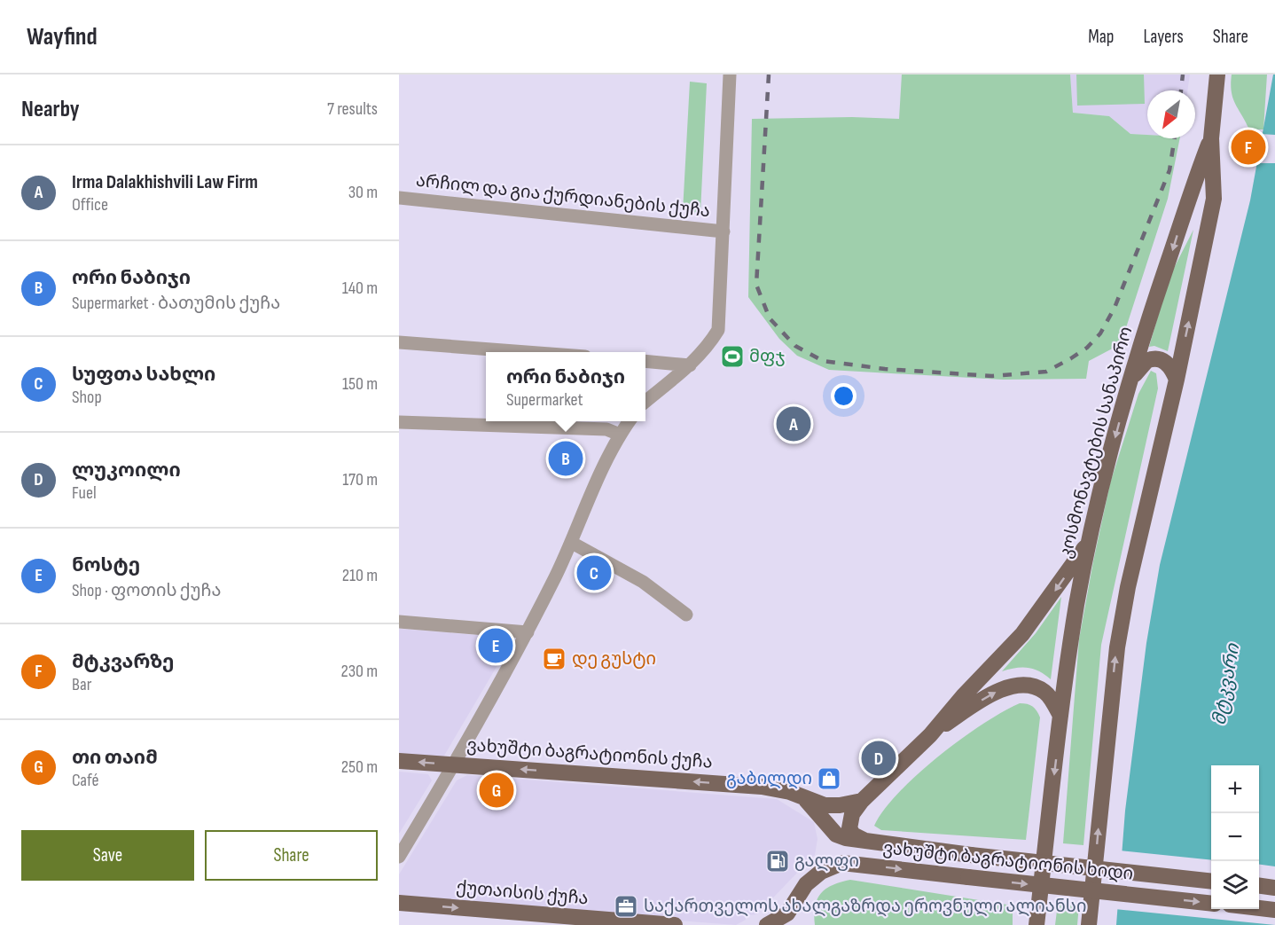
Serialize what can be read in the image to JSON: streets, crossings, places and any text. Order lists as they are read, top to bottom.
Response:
{
  "streets": {
    "main road": [
      "კოსმონავტების სანაპირო",
      "ვახუშტი ბაგრატიონის ქუჩა",
      "ვახუშტი ბაგრატიონის ხიდი",
      "ქუთაისის ქუჩა"
    ],
    "street": ["არჩილ და გია ქურდიანების ქუჩა"]
  },
  "crossings": [
    ["ვახუშტი ბაგრატიონის ქუჩა", "ვახუშტი ბაგრატიონის ხიდი"]
  ],
  "one_way": ["ვახუშტი ბაგრატიონის ქუჩა", "ქუთაისის ქუჩა"],
  "water": ["მტკვარი"],
  "places": {
    "sports": ["მფჯ"],
    "cafe": ["დე გუსტი"],
    "shop": ["გაბილდი"],
    "fuel station": ["გალფი"],
    "office": ["საქართველოს ახალგაზრდა ეროვნული ალიანსი"]
  },
  "north": "bottom left",
  "page": {
    "header": "Wayfind",
    "nav": ["Map", "Layers", "Share"],
    "heading": ["Nearby", "7 results"],
    "pins": [
      "F",
      "A",
      "B",
      "C",
      "E",
      "D",
      "G"
    ],
    "list": [
      {
        "mark": "A",
        "name": "Irma Dalakhishvili Law Firm",
        "note": "Office",
        "value": "30 m"
      },
      {
        "mark": "B",
        "name": "ორი ნაბიჯი",
        "note": "Supermarket · ბათუმის ქუჩა",
        "value": "140 m"
      },
      {
        "mark": "C",
        "name": "სუფთა სახლი",
        "note": "Shop",
        "value": "150 m"
      },
      {
        "mark": "D",
        "name": "ლუკოილი",
        "note": "Fuel",
        "value": "170 m"
      },
      {
        "mark": "E",
        "name": "ნოსტე",
        "note": "Shop · ფოთის ქუჩა",
        "value": "210 m"
      },
      {
        "mark": "F",
        "name": "მტკვარზე",
        "note": "Bar",
        "value": "230 m"
      },
      {
        "mark": "G",
        "name": "თი თაიმ",
        "note": "Café",
        "value": "250 m"
      }
    ],
    "popup": ["ორი ნაბიჯი", "Supermarket"],
    "map_buttons": ["+", "−"],
    "buttons": ["Save", "Share"]
  }
}
